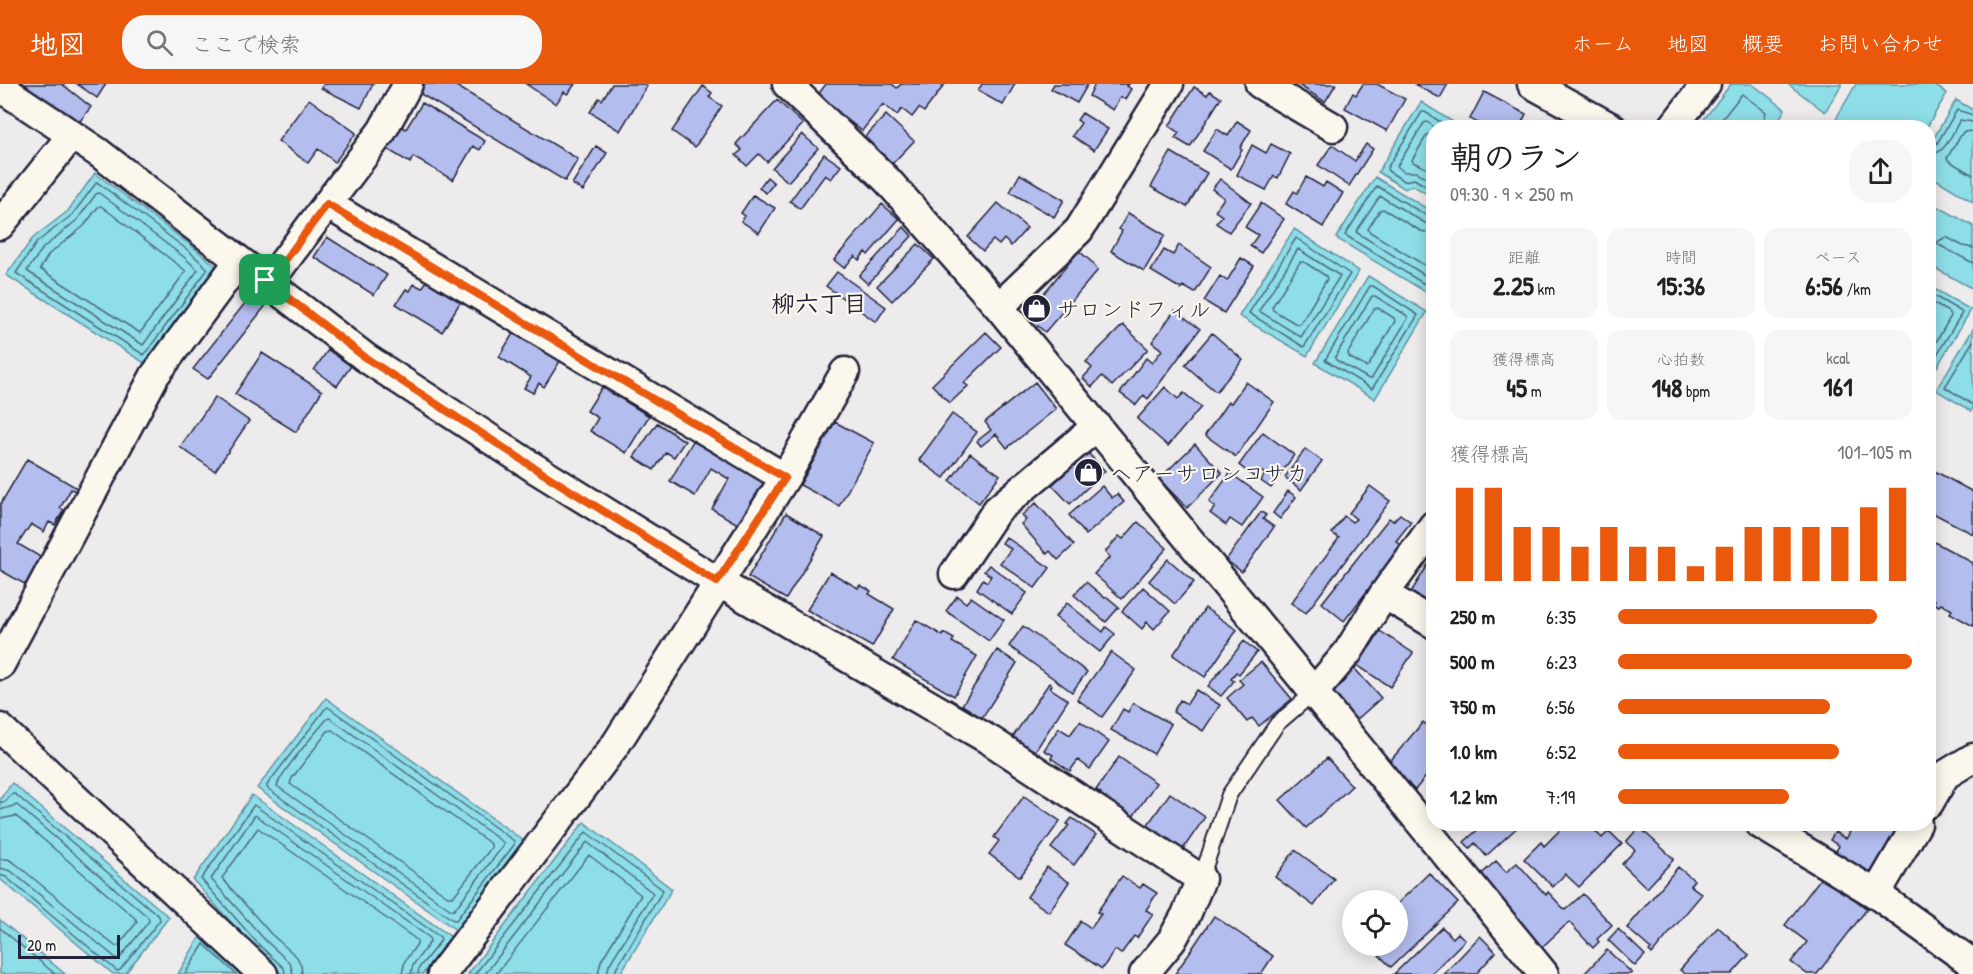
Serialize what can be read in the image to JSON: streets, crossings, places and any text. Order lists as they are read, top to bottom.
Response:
{
  "districts": ["柳六丁目"],
  "places": {
    "shop": ["サロンドフィル", "ヘアーサロンコサカ"]
  },
  "scale_bar": "20 m",
  "page": {
    "header": "地図",
    "search": "ここで検索",
    "nav": [
      "ホーム",
      "地図",
      "概要",
      "お問い合わせ"
    ],
    "heading": ["朝のラン", "09:30 · 9 × 250 m"],
    "stats": [
      ["距離", "2.25 km"],
      ["時間", "15:36"],
      ["ペース", "6:56 /km"],
      ["獲得標高", "45 m"],
      ["心拍数", "148 bpm"],
      ["kcal", "161"]
    ],
    "chart": ["獲得標高", "101–105 m"],
    "list": [
      {
        "name": "250 m",
        "note": "6:35"
      },
      {
        "name": "500 m",
        "note": "6:23"
      },
      {
        "name": "750 m",
        "note": "6:56"
      },
      {
        "name": "1.0 km",
        "note": "6:52"
      },
      {
        "name": "1.2 km",
        "note": "7:19"
      }
    ],
    "scale": "20 m"
  }
}
